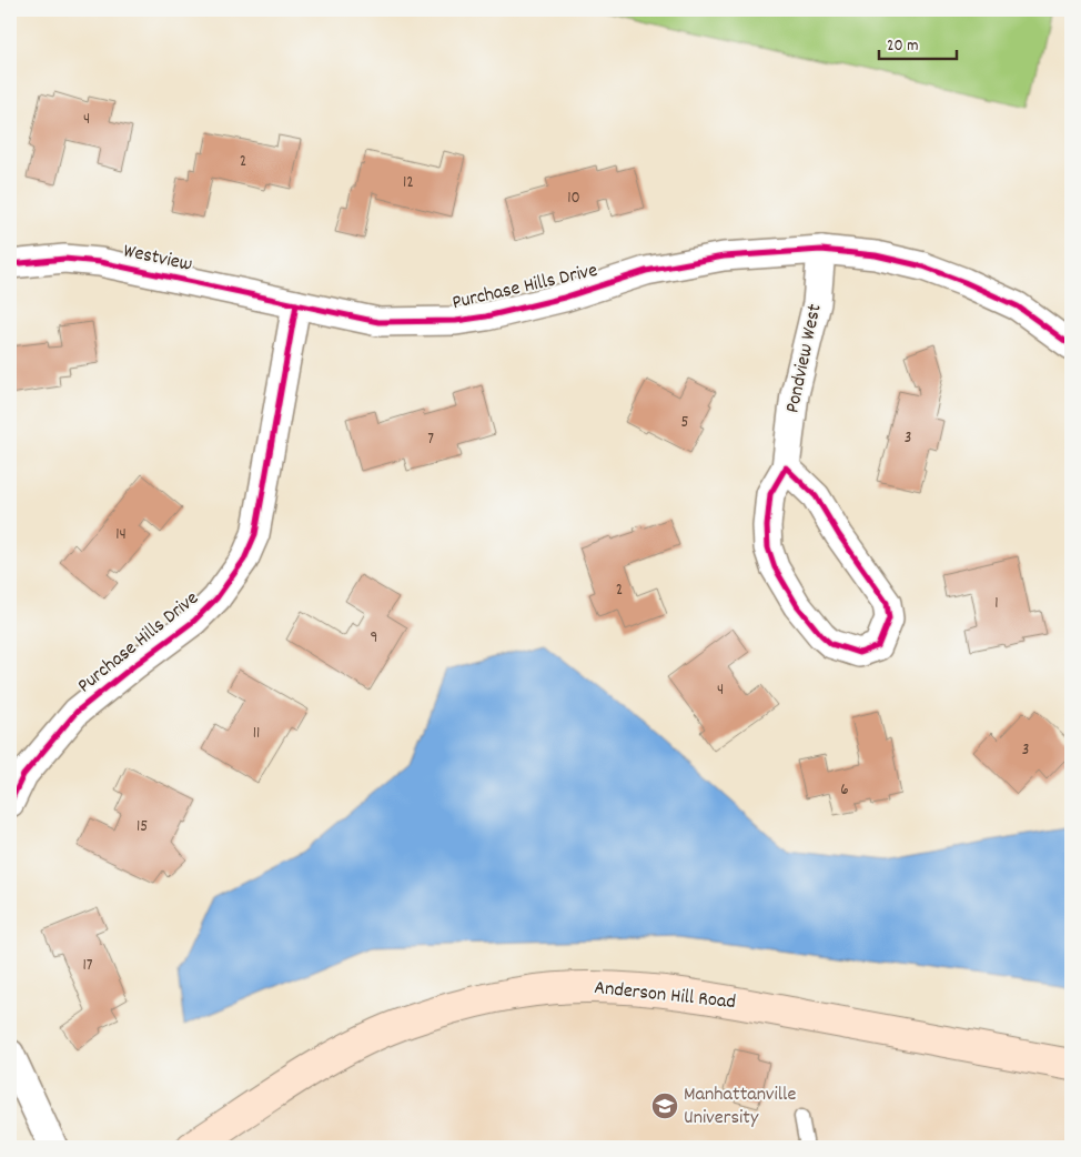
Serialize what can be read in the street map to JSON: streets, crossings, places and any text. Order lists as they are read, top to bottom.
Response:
{
  "streets": {
    "main road": ["Anderson Hill Road"],
    "street": ["Westview", "Purchase Hills Drive", "Pondview West"]
  },
  "crossings": [
    ["Westview", "Purchase Hills Drive"],
    ["Purchase Hills Drive", "Pondview West"]
  ],
  "places": {
    "school or university": ["Manhattanville University"]
  },
  "house_numbers": [
    "4",
    "2",
    "12",
    "10",
    "5",
    "3",
    "7",
    "14",
    "2",
    "1",
    "9",
    "4",
    "11",
    "3",
    "6",
    "15",
    "17"
  ],
  "scale_bar": "20 m"
}
